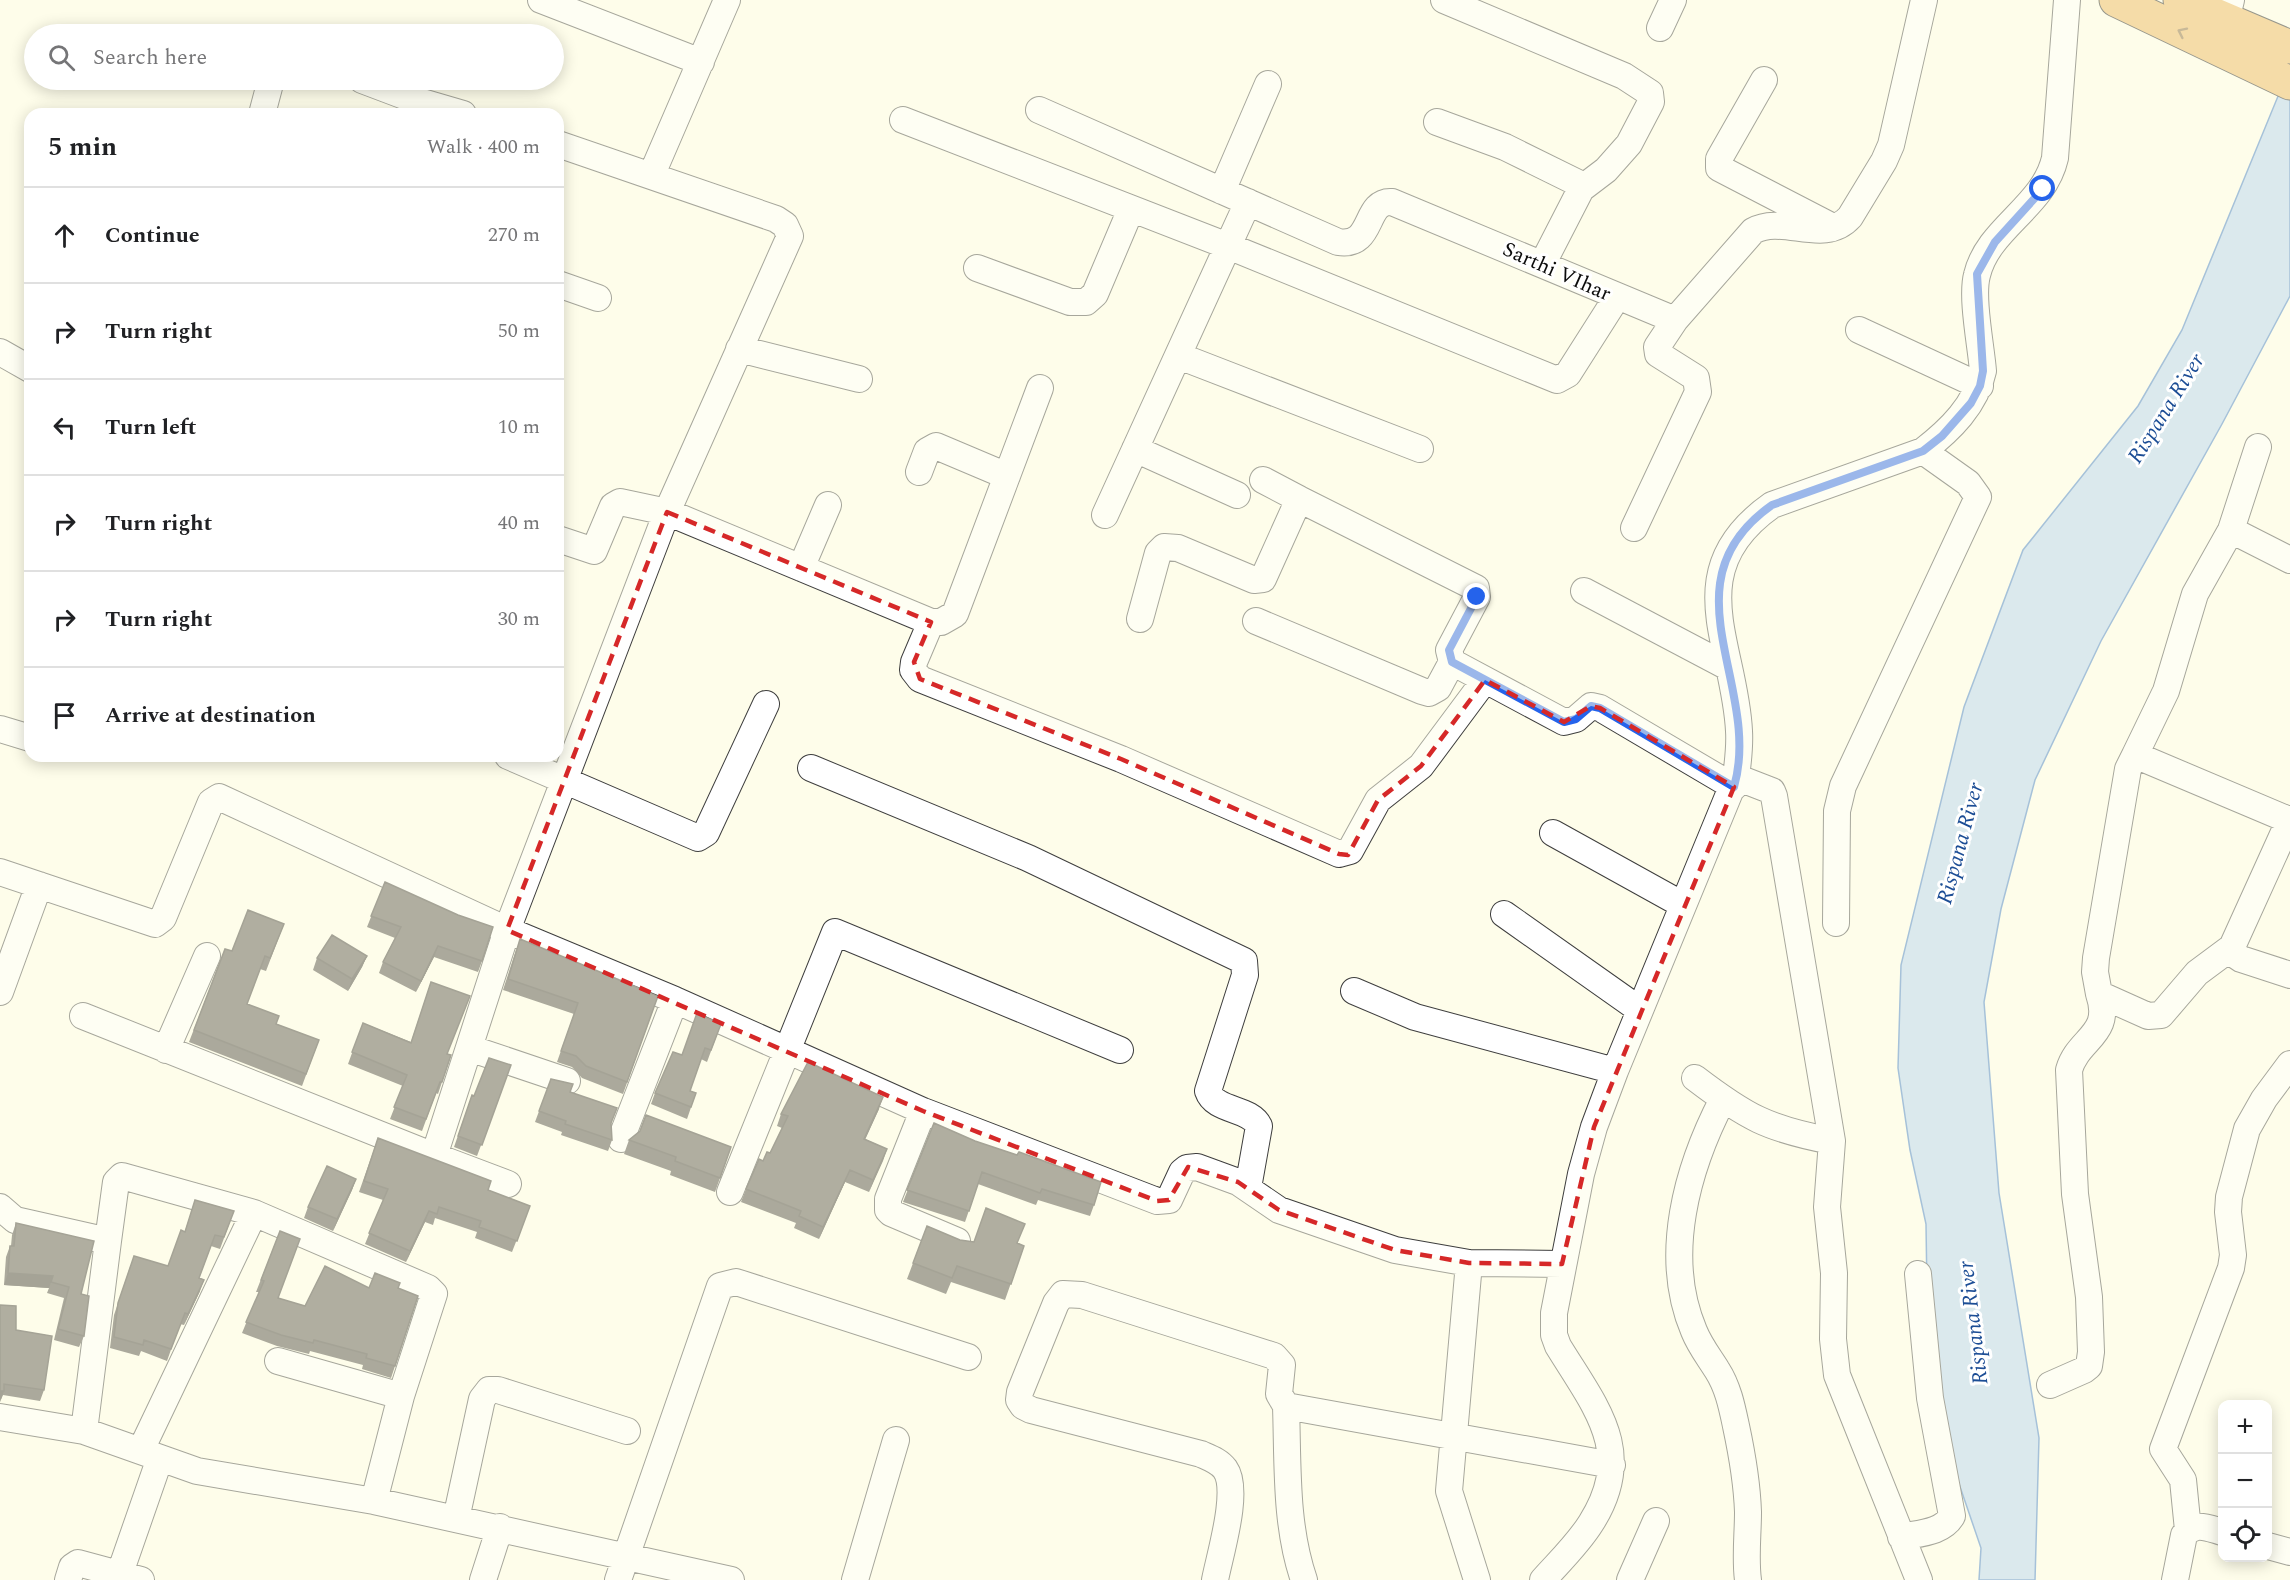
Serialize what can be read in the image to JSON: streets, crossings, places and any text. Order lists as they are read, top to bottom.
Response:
{
  "streets": {
    "street": ["Sarthi VIhar"]
  },
  "water": ["Rispana River"],
  "page": {
    "search": "Search here",
    "heading": ["5 min", "Walk · 400 m"],
    "list": [
      ["Continue", "270 m"],
      ["Turn right", "50 m"],
      ["Turn left", "10 m"],
      ["Turn right", "40 m"],
      ["Turn right", "30 m"],
      "Arrive at destination"
    ],
    "map_buttons": ["+", "−"]
  }
}
